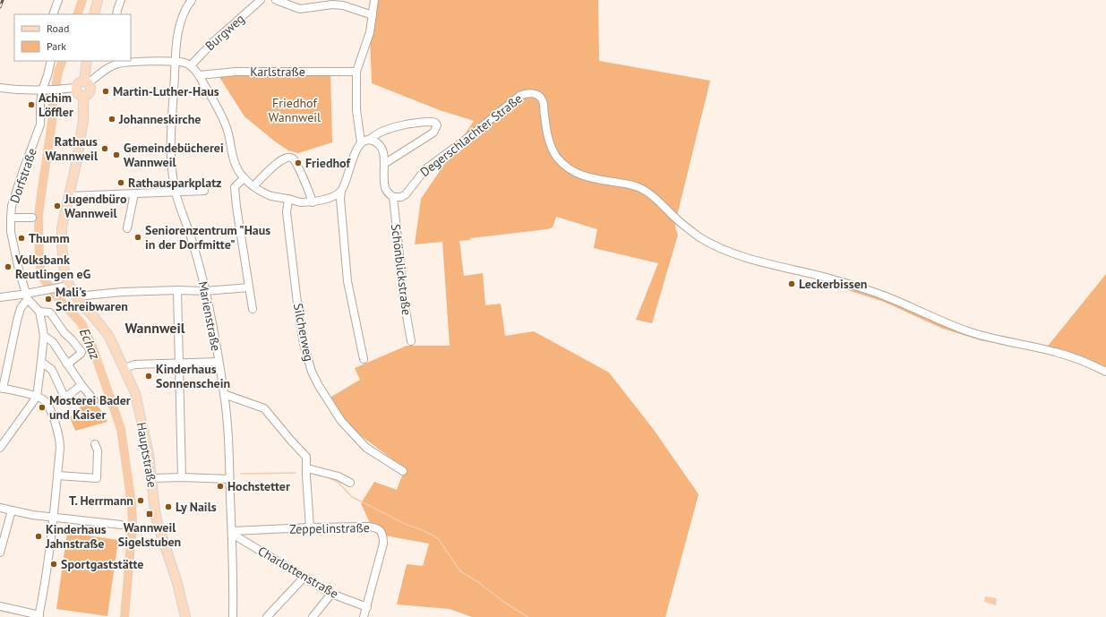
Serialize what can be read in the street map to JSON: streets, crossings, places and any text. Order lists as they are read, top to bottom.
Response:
{
  "streets": {
    "main road": ["Hauptstraße"],
    "street": [
      "Burgweg",
      "Karlstraße",
      "Degerschlachter Straße",
      "Dorfstraße",
      "Schönblickstraße",
      "Marienstraße",
      "Silcherweg",
      "Zeppelinstraße",
      "Charlottenstraße"
    ]
  },
  "crossings": [
    ["Degerschlachter Straße", "Schönblickstraße"],
    ["Marienstraße", "Zeppelinstraße"],
    ["Marienstraße", "Charlottenstraße"],
    ["Zeppelinstraße", "Charlottenstraße"]
  ],
  "districts": ["Wannweil"],
  "water": ["Echaz"],
  "parks": ["Friedhof Wannweil"],
  "places": {
    "other": [
      "Martin-Luther-Haus",
      "Achim Löffler",
      "Johanneskirche",
      "Rathaus Wannweil",
      "Gemeindebücherei Wannweil",
      "Friedhof",
      "Rathausparkplatz",
      "Jugendbüro Wannweil",
      "Seniorenzentrum \"Haus in der Dorfmitte\"",
      "Thumm",
      "Volksbank Reutlingen eG",
      "Leckerbissen",
      "Mali's Schreibwaren",
      "Kinderhaus Sonnenschein",
      "Mosterei Bader und Kaiser",
      "Hochstetter",
      "T. Herrmann",
      "Ly Nails",
      "Kinderhaus Jahnstraße",
      "Sportgaststätte"
    ],
    "transit": ["Wannweil Sigelstuben"]
  },
  "legend": ["Road", "Park"]
}
